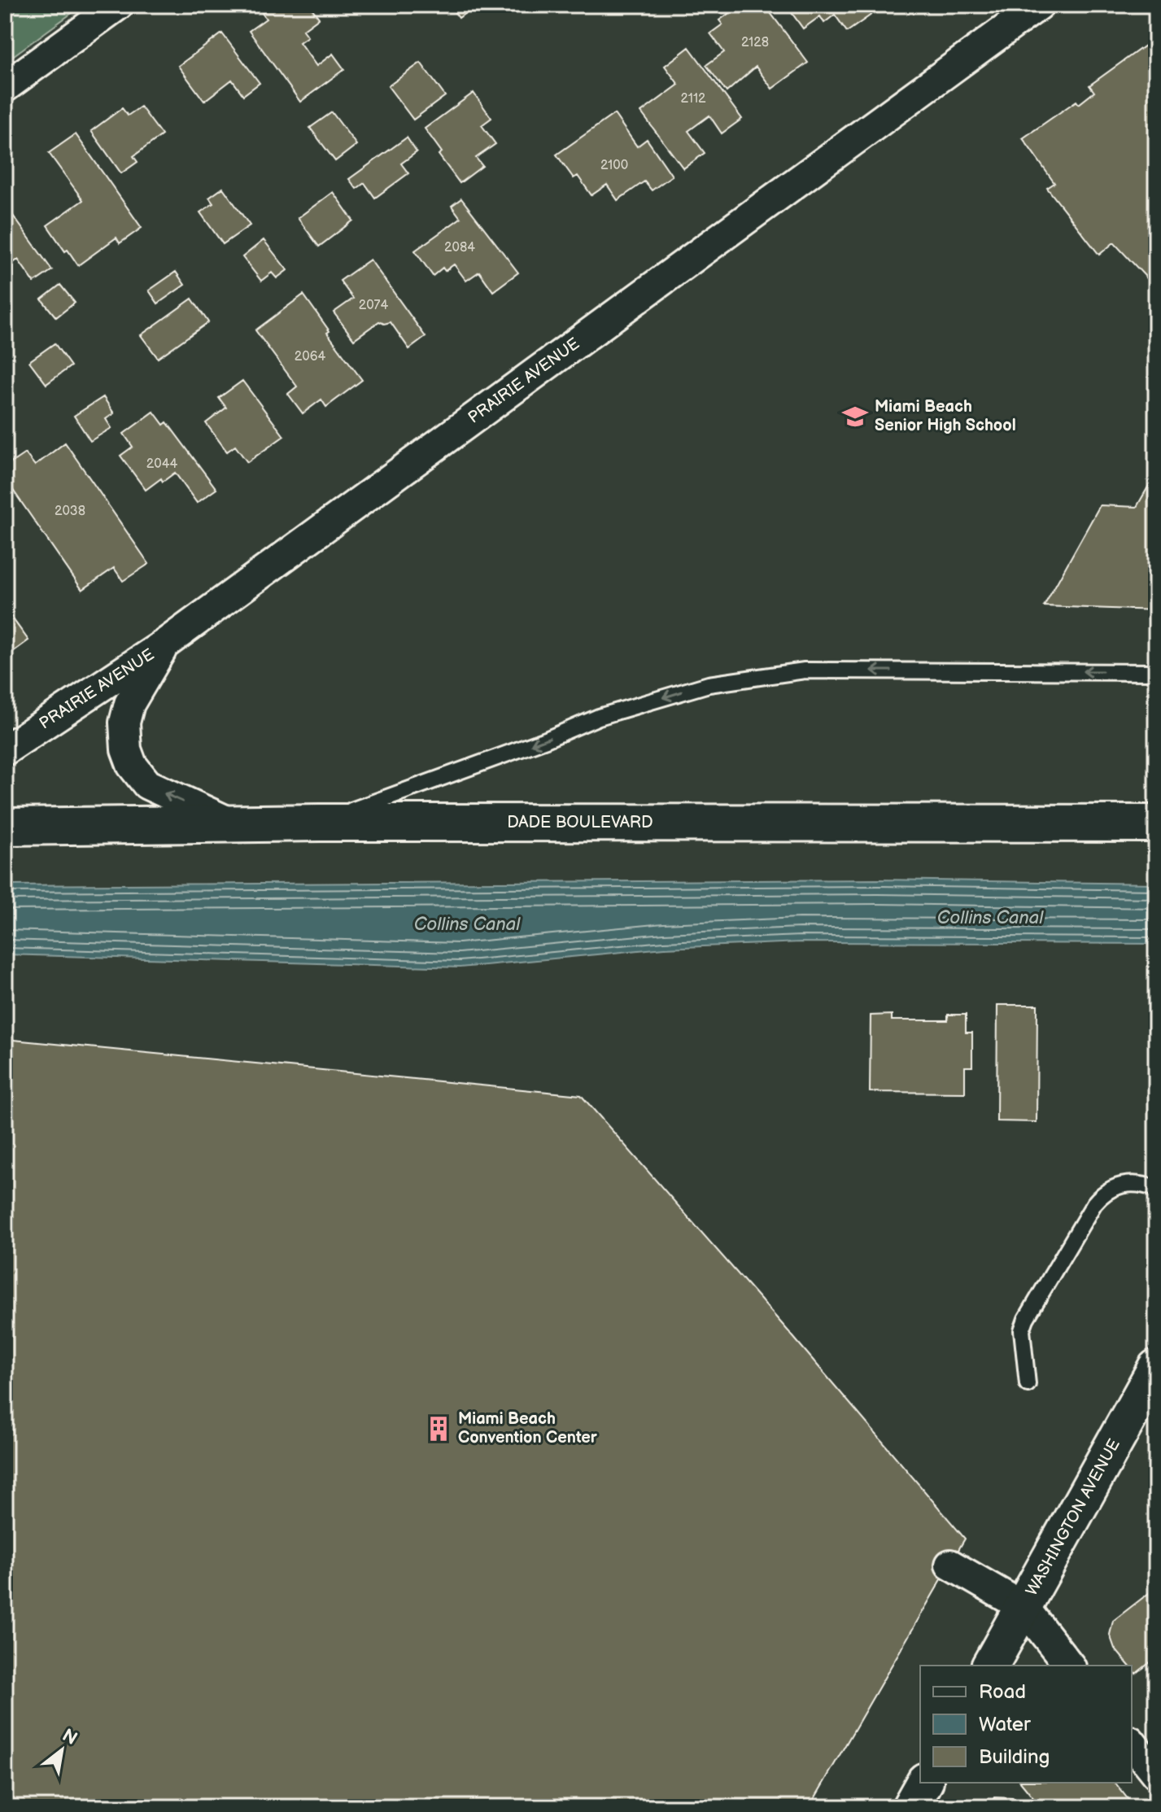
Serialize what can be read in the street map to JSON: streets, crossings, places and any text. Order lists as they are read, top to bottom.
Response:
{
  "streets": {
    "main road": ["DADE BOULEVARD", "WASHINGTON AVENUE"],
    "street": ["PRAIRIE AVENUE"]
  },
  "water": ["Collins Canal"],
  "places": {
    "school or university": ["Miami Beach Senior High School"],
    "building": ["Miami Beach Convention Center"]
  },
  "house_numbers": [
    "2128",
    "2112",
    "2100",
    "2084",
    "2074",
    "2064",
    "2044",
    "2038"
  ],
  "legend": ["Road", "Water", "Building"],
  "north": "top right"
}
